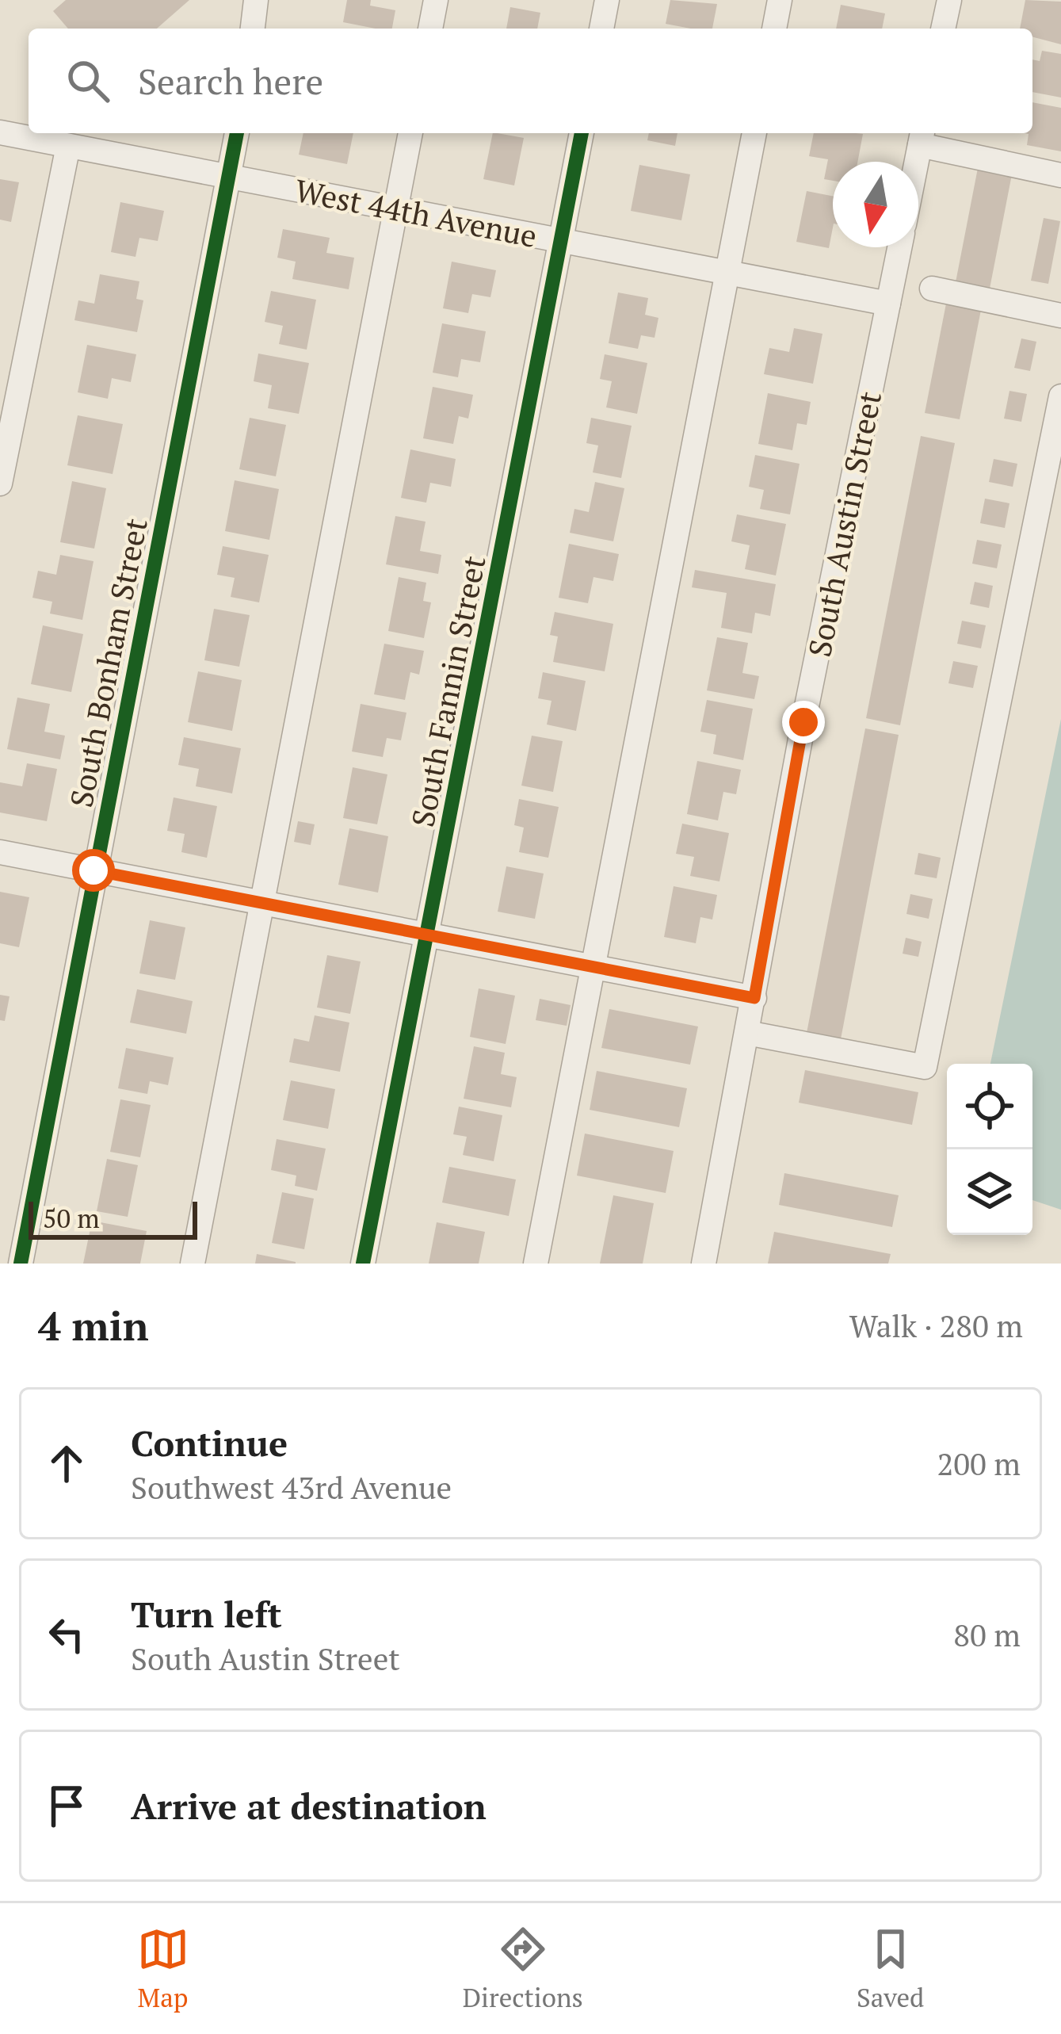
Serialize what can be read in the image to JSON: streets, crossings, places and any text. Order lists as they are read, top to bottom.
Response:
{
  "streets": {
    "street": [
      "West 44th Avenue",
      "South Austin Street",
      "South Bonham Street",
      "South Fannin Street"
    ]
  },
  "crossings": [
    ["West 44th Avenue", "South Austin Street"],
    ["West 44th Avenue", "South Bonham Street"],
    ["West 44th Avenue", "South Fannin Street"]
  ],
  "scale_bar": "50 m",
  "north": "bottom",
  "page": {
    "search": "Search here",
    "scale": "50 m",
    "heading": ["4 min", "Walk · 280 m"],
    "list": [
      ["Continue", "Southwest 43rd Avenue", "200 m"],
      ["Turn left", "South Austin Street", "80 m"],
      "Arrive at destination"
    ],
    "nav": ["Map", "Directions", "Saved"]
  }
}
